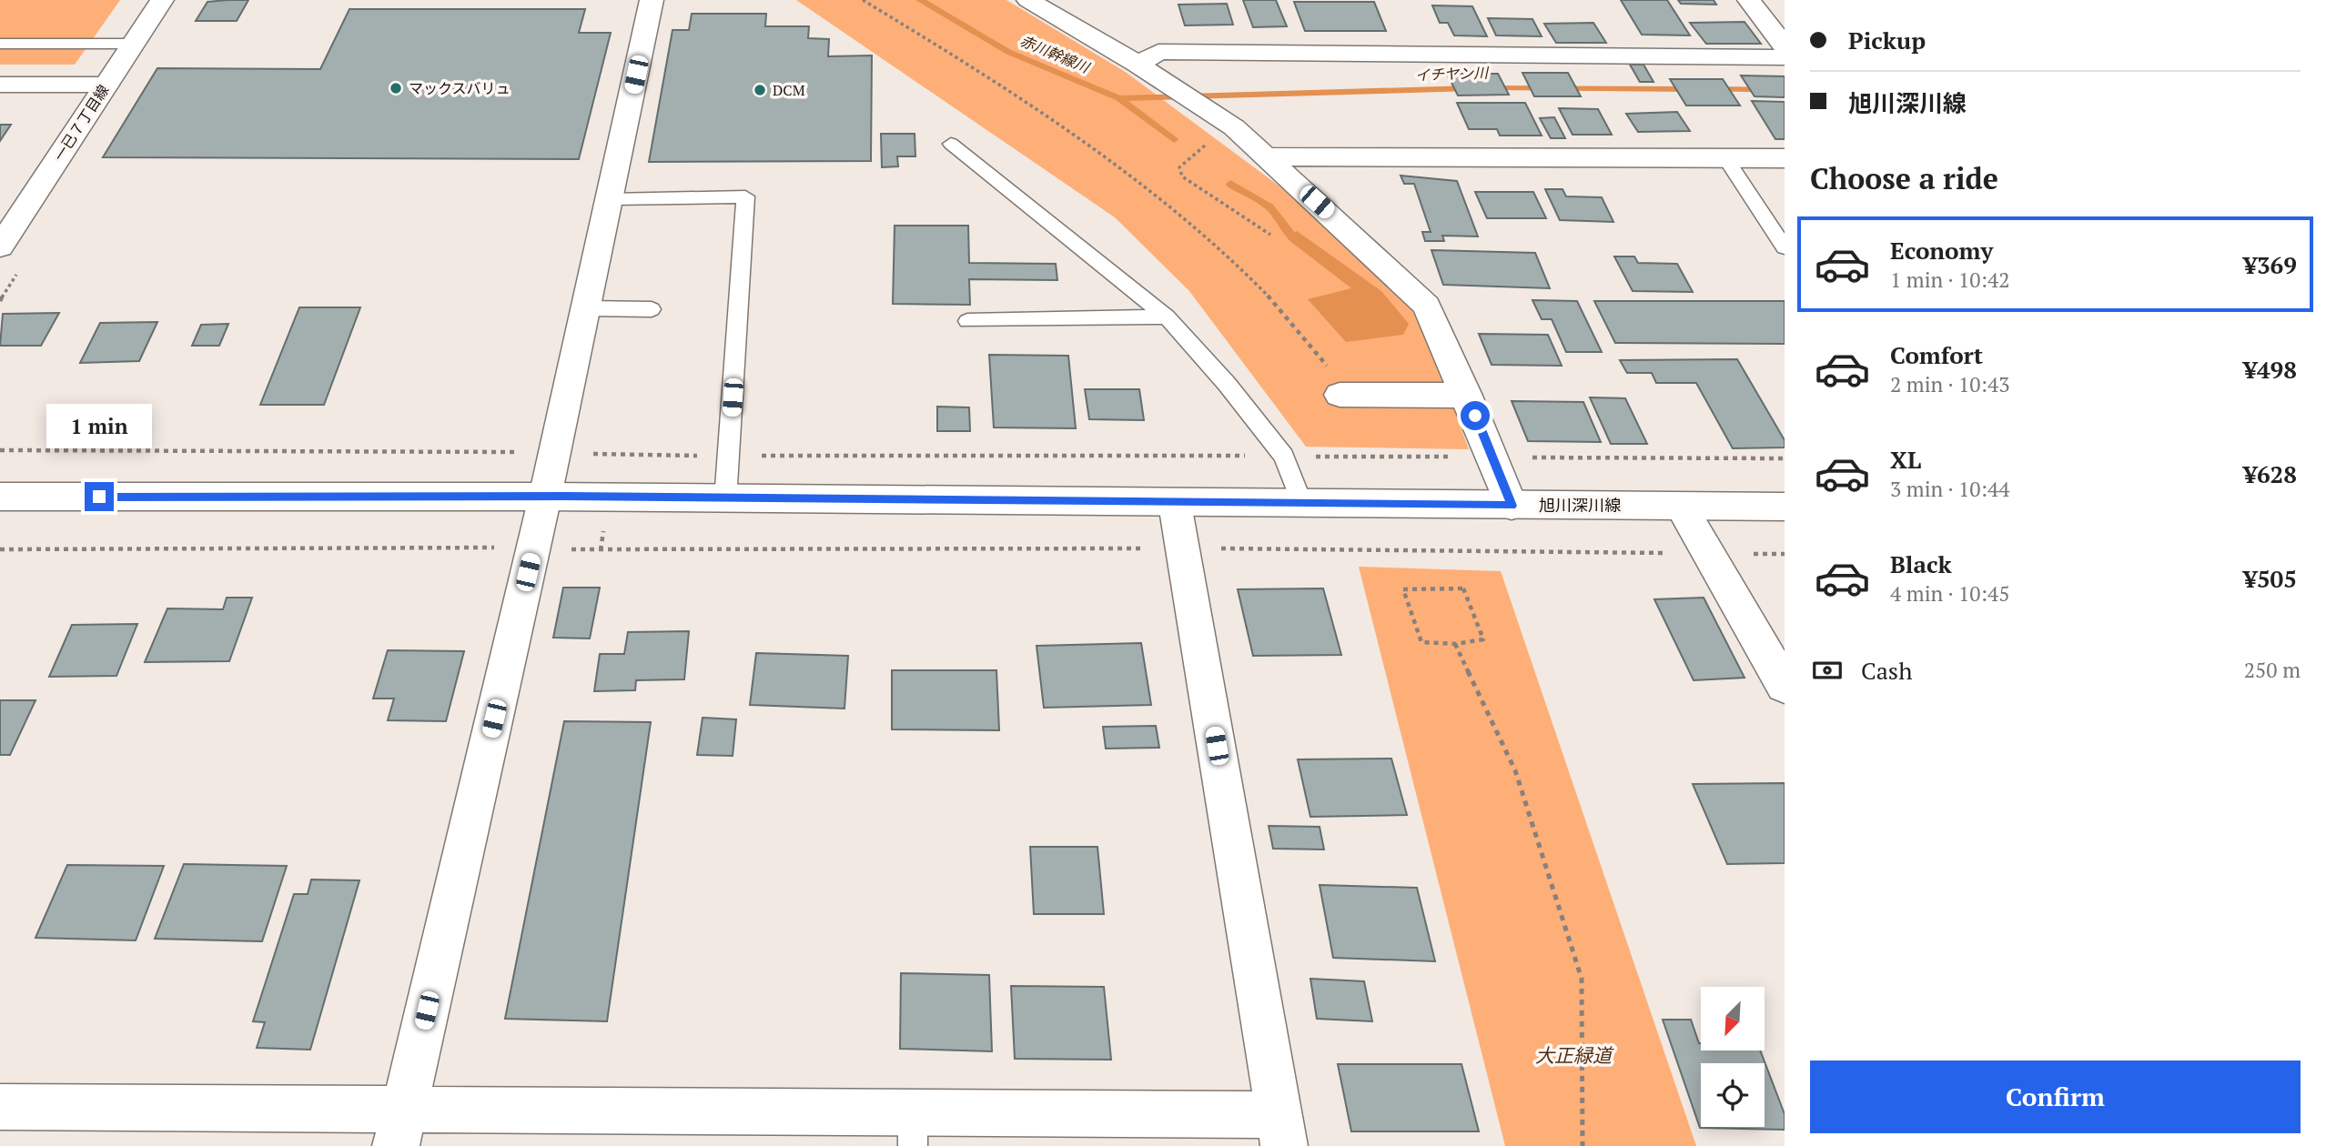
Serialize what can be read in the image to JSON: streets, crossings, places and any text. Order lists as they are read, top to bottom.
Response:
{
  "streets": {
    "street": ["一已７丁目線", "旭川深川線"]
  },
  "water": ["赤川幹線川", "イチヤン川"],
  "parks": ["大正緑道"],
  "places": ["マックスバリュ", "DCM"],
  "north": "bottom left",
  "page": {
    "banner": ["Pickup", "旭川深川線"],
    "heading": "Choose a ride",
    "list": [
      {
        "name": "Economy",
        "note": "1 min · 10:42",
        "value": "¥369"
      },
      {
        "name": "Comfort",
        "note": "2 min · 10:43",
        "value": "¥498"
      },
      {
        "name": "XL",
        "note": "3 min · 10:44",
        "value": "¥628"
      },
      {
        "name": "Black",
        "note": "4 min · 10:45",
        "value": "¥505"
      }
    ],
    "bubble": "1 min",
    "pay": ["Cash", "250 m"],
    "buttons": "Confirm"
  }
}
